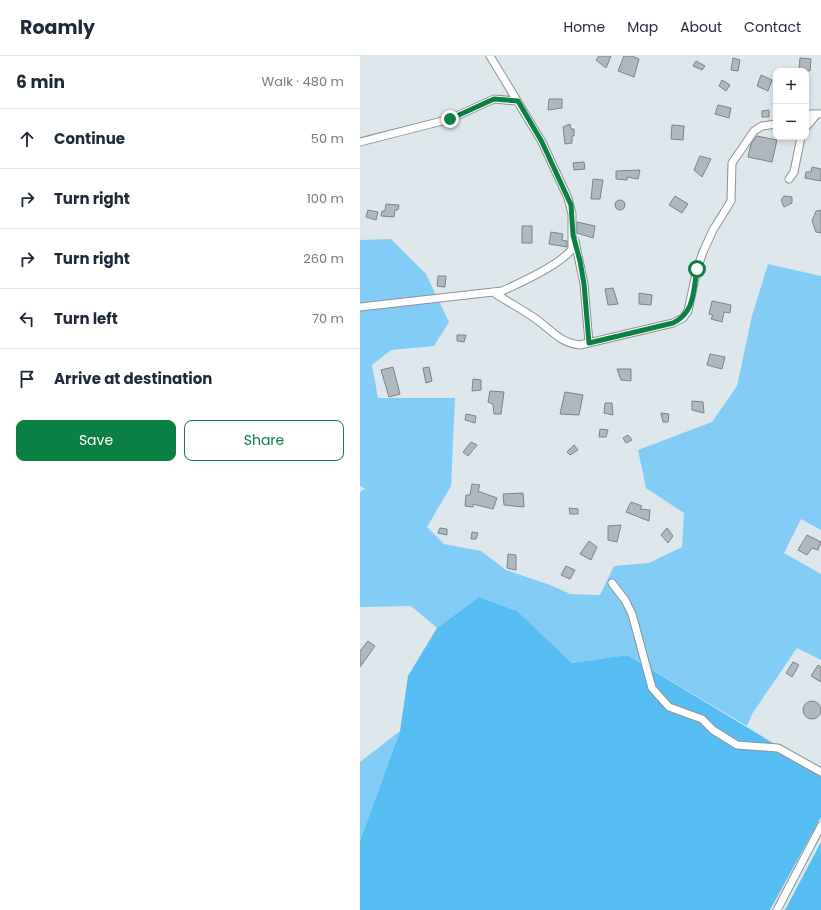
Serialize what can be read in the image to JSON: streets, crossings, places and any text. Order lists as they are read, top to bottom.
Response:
{
  "page": {
    "header": "Roamly",
    "nav": [
      "Home",
      "Map",
      "About",
      "Contact"
    ],
    "heading": ["6 min", "Walk · 480 m"],
    "map_buttons": ["+", "−"],
    "list": [
      ["Continue", "50 m"],
      ["Turn right", "100 m"],
      ["Turn right", "260 m"],
      ["Turn left", "70 m"],
      "Arrive at destination"
    ],
    "buttons": ["Save", "Share"]
  }
}
